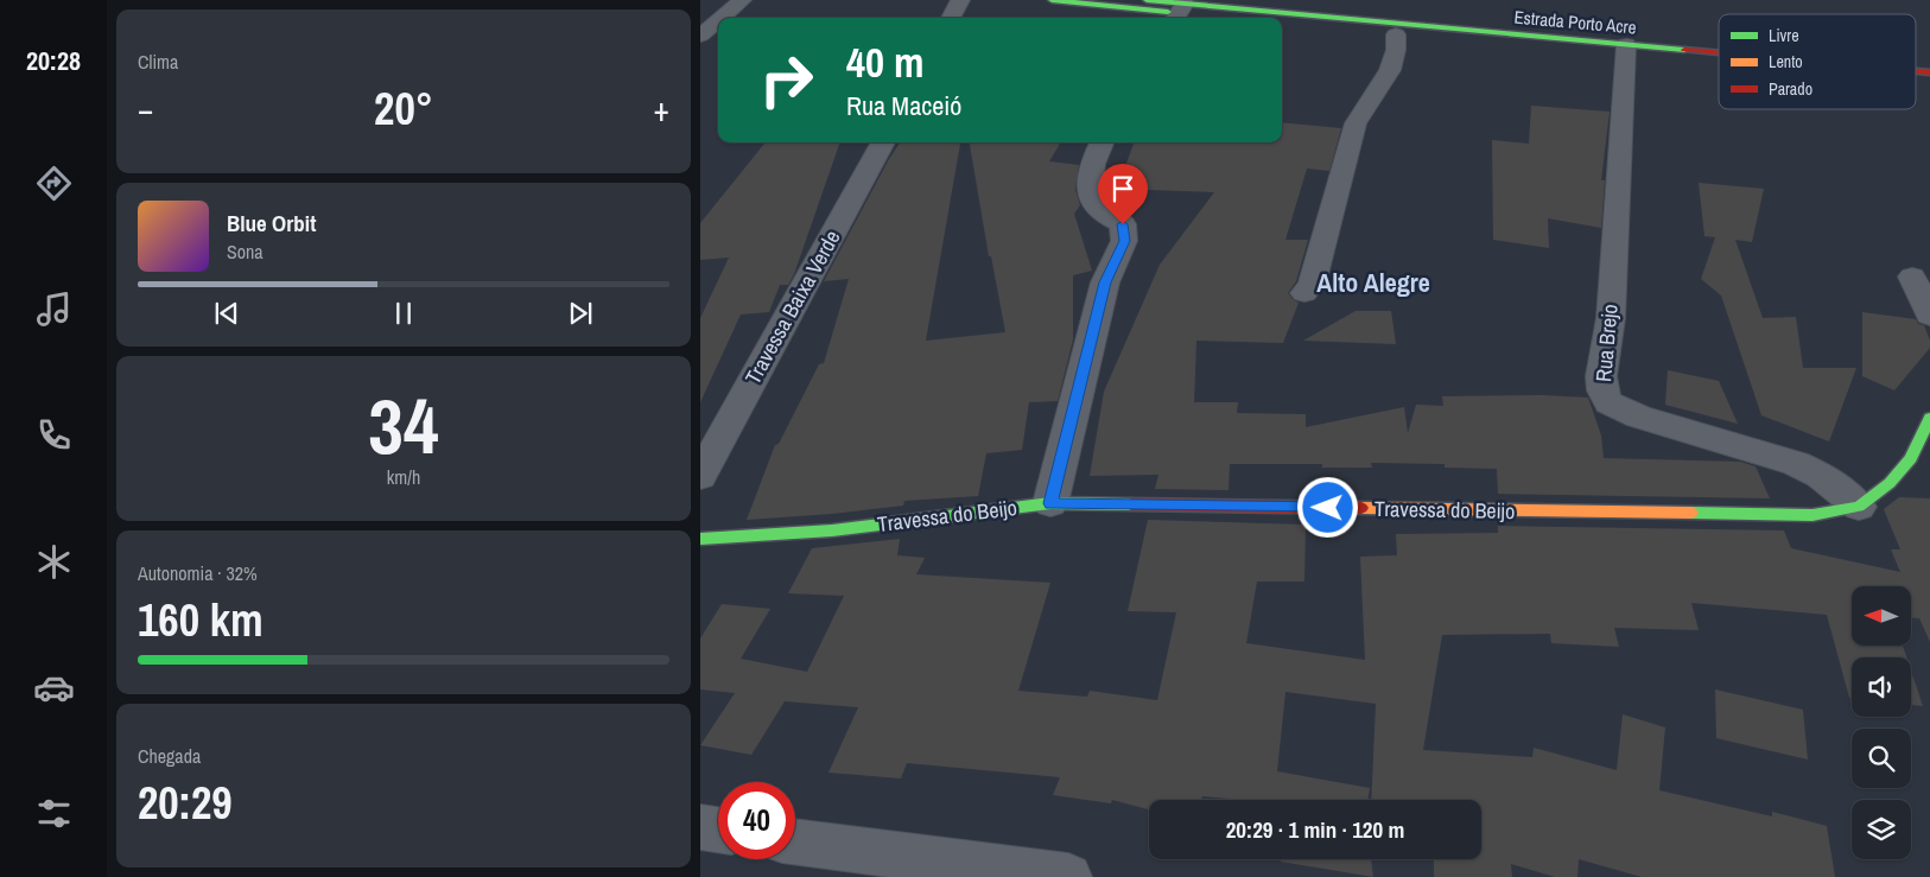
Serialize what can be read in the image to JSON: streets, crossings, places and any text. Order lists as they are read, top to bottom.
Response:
{
  "streets": {
    "main road": ["Estrada Porto Acre", "Travessa do Beijo"],
    "street": ["Travessa Baixa Verde", "Rua Brejo"]
  },
  "crossings": [
    ["Estrada Porto Acre", "Rua Brejo"],
    ["Rua Brejo", "Travessa do Beijo"]
  ],
  "districts": ["Alto Alegre"],
  "legend": ["Livre", "Lento", "Parado"],
  "north": "left",
  "page": {
    "tabs": "20:28",
    "tile": [
      "Clima",
      ["34", "km/h"],
      ["Autonomia · 32%", "160 km"],
      ["Chegada", "20:29"]
    ],
    "turn": ["40 m", "Rua Maceió"],
    "heat": ["−", "20°", "+"],
    "song": ["Blue Orbit", "Sona"],
    "limit": "40",
    "trip": "20:29 · 1 min · 120 m"
  }
}
